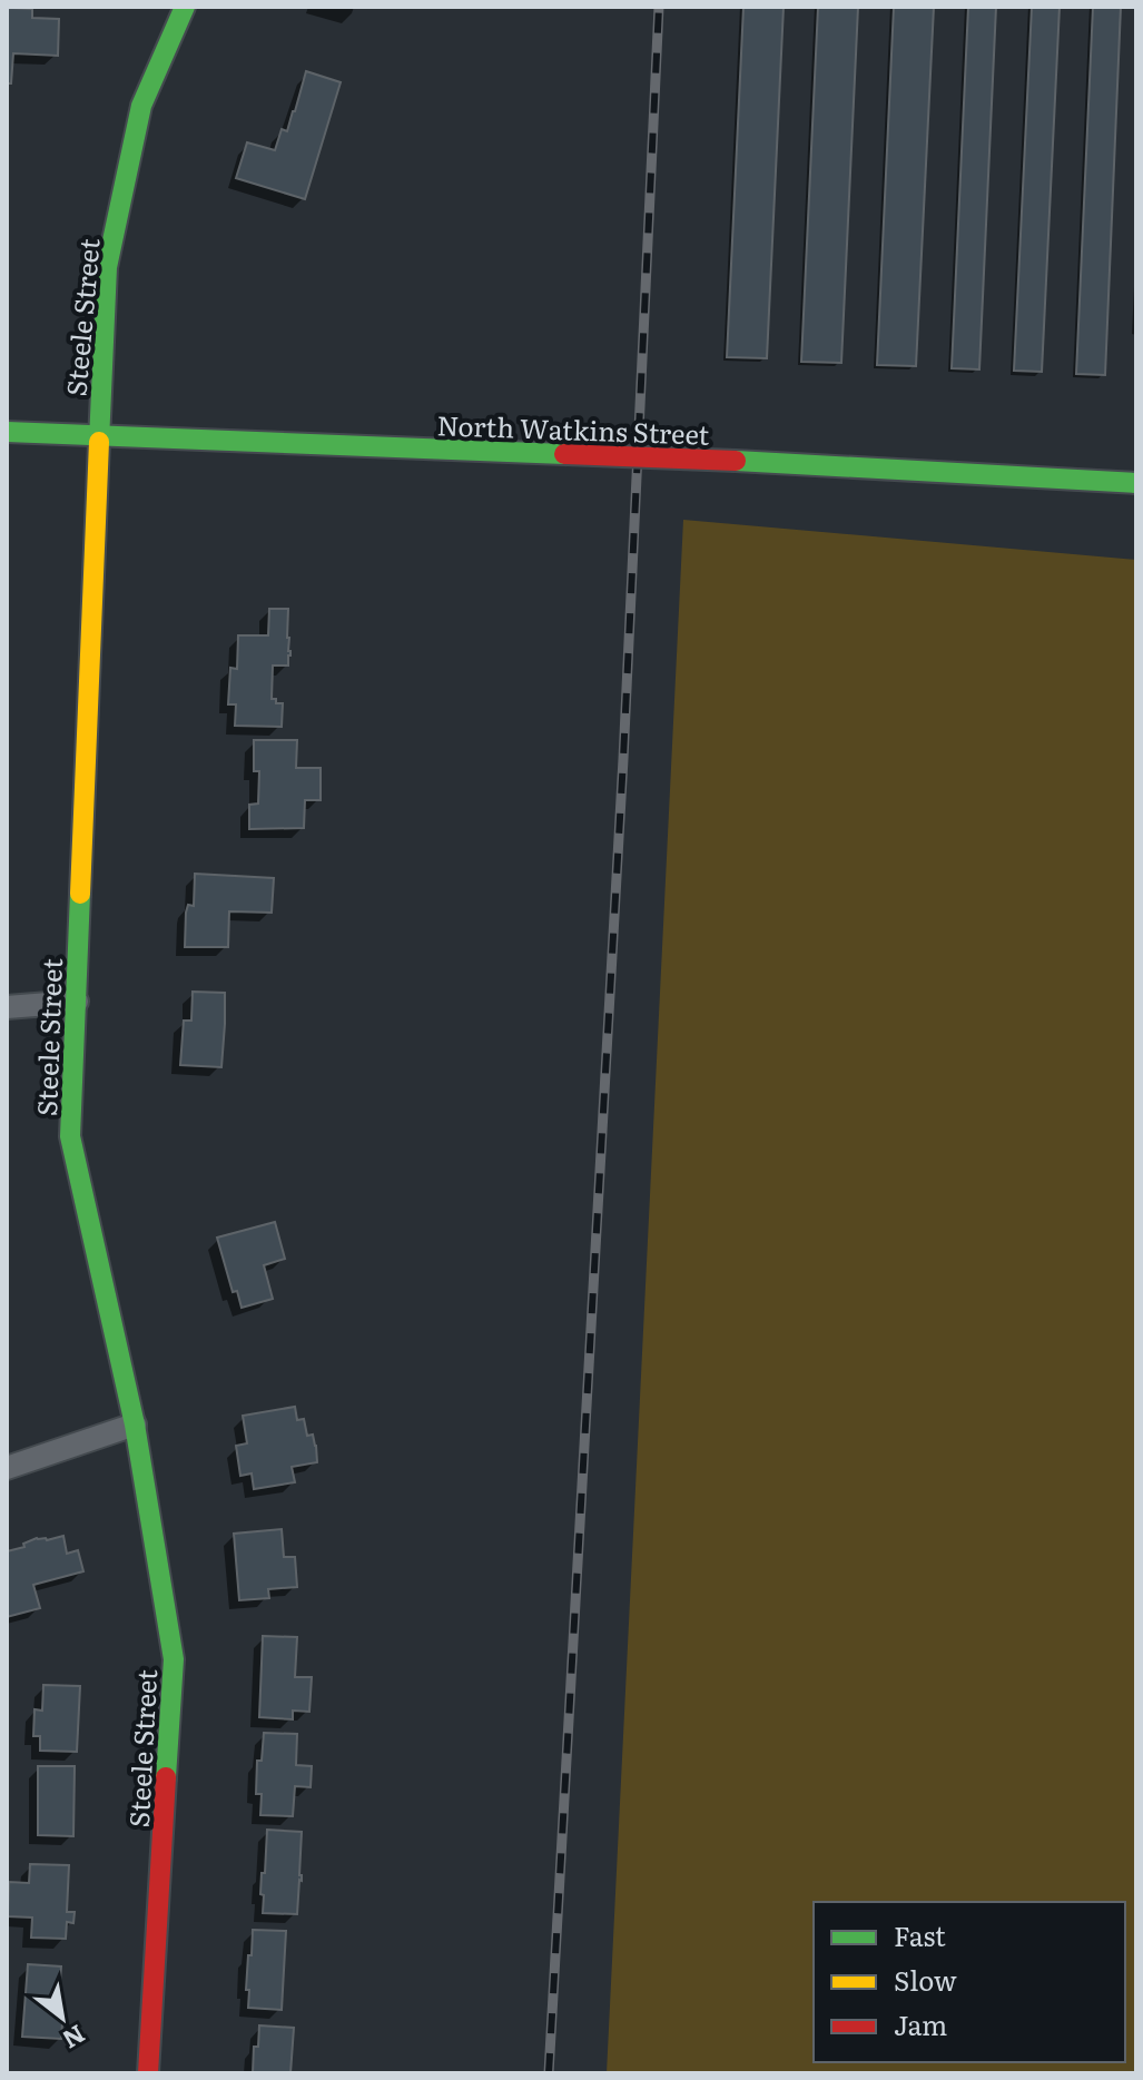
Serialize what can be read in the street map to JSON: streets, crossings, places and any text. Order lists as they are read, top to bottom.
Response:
{
  "streets": {
    "street": ["Steele Street", "North Watkins Street"]
  },
  "crossings": [
    ["Steele Street", "North Watkins Street"]
  ],
  "legend": ["Fast", "Slow", "Jam"],
  "north": "bottom right"
}
